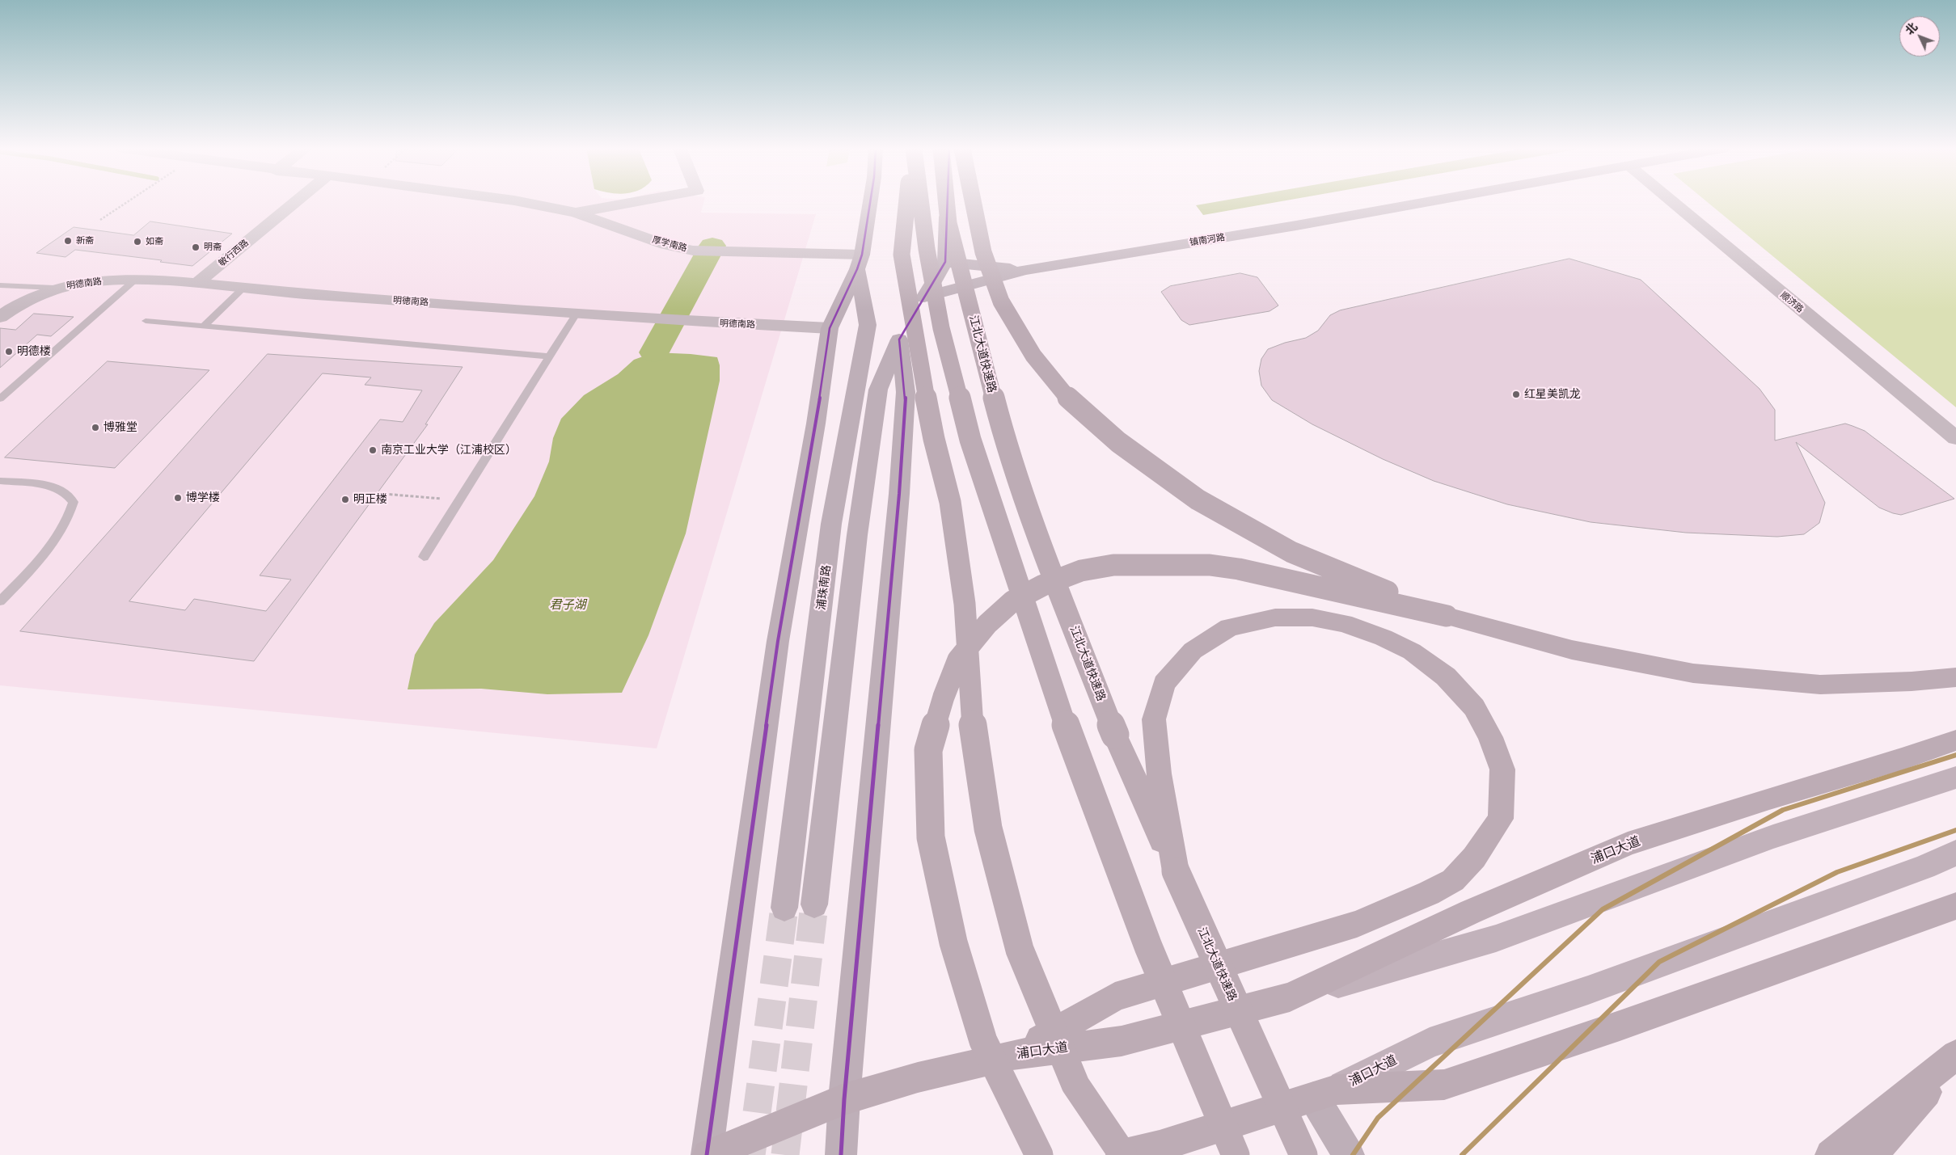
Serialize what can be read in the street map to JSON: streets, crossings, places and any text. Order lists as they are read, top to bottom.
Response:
{
  "streets": {
    "highway": ["江北大道快速路", "浦口大道"],
    "street": [
      "镇南河路",
      "厚学南路",
      "敏行西路",
      "明德南路",
      "顺济路",
      "浦珠南路"
    ]
  },
  "crossings": [
    ["厚学南路", "浦珠南路"],
    ["敏行西路", "明德南路"],
    ["明德南路", "浦珠南路"],
    ["浦珠南路", "浦口大道"]
  ],
  "water": ["君子湖"],
  "places": [
    "新斋",
    "如斋",
    "明斋",
    "明德楼",
    "红星美凯龙",
    "博雅堂",
    "南京工业大学（江浦校区）",
    "博学楼",
    "明正楼"
  ],
  "north": "top left"
}
